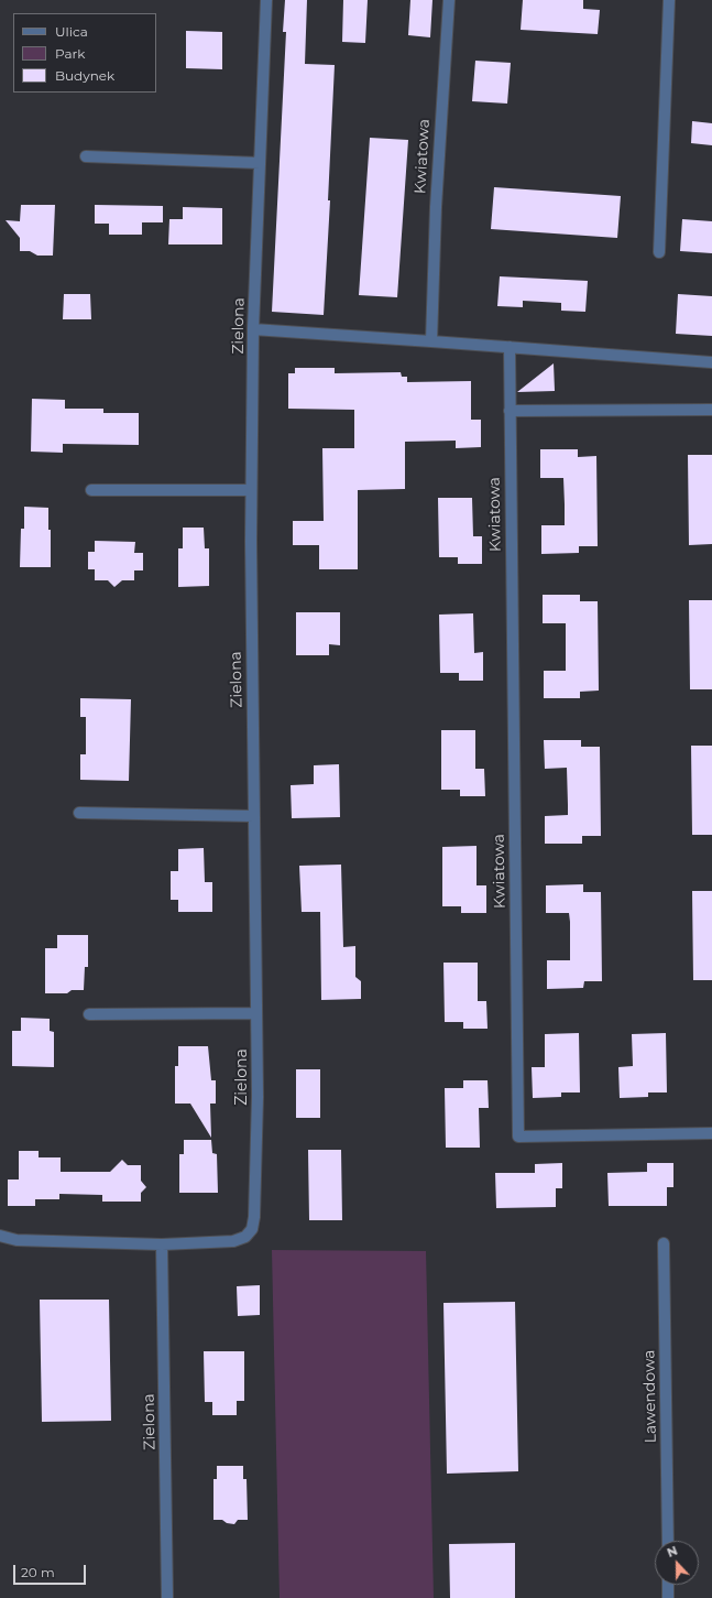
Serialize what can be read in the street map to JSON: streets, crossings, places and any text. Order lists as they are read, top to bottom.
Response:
{
  "streets": {
    "street": ["Kwiatowa", "Zielona", "Lawendowa"]
  },
  "legend": ["Ulica", "Park", "Budynek"],
  "scale_bar": "20 m",
  "north": "top"
}
